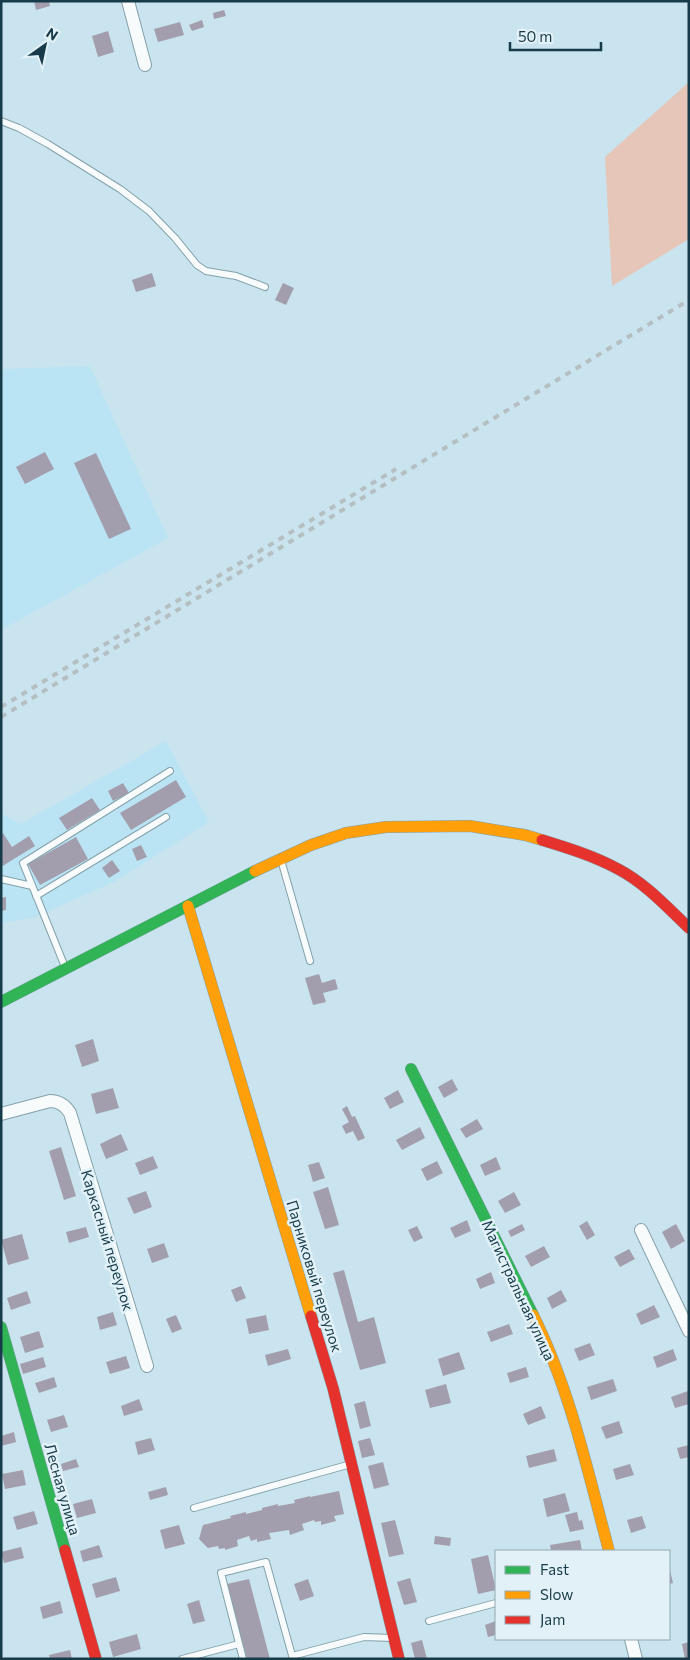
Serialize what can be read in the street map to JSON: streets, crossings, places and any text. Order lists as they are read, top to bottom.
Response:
{
  "streets": {
    "street": [
      "Каркасный переулок",
      "Парниковый переулок",
      "Магистральная улица",
      "Лесная улица"
    ]
  },
  "legend": ["Fast", "Slow", "Jam"],
  "scale_bar": "50 m",
  "north": "top right"
}
